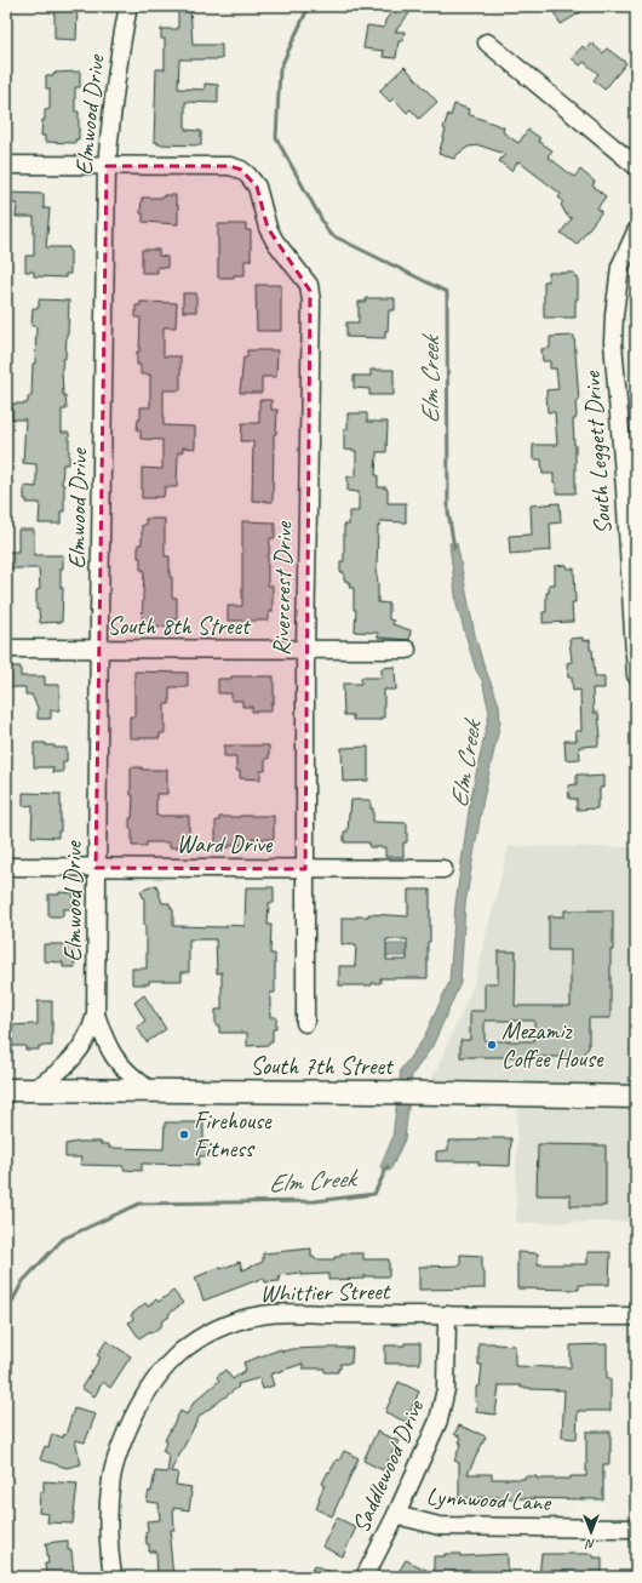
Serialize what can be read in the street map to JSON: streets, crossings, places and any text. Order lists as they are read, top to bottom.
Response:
{
  "streets": {
    "main road": ["South 7th Street"],
    "street": [
      "Elmwood Drive",
      "South Leggett Drive",
      "Rivercrest Drive",
      "South 8th Street",
      "Ward Drive",
      "Whittier Street",
      "Saddlewood Drive",
      "Lynnwood Lane"
    ]
  },
  "crossings": [
    ["Elmwood Drive", "Rivercrest Drive"],
    ["Elmwood Drive", "South 8th Street"],
    ["Elmwood Drive", "Ward Drive"],
    ["Elmwood Drive", "South 7th Street"],
    ["Rivercrest Drive", "South 8th Street"],
    ["Rivercrest Drive", "Ward Drive"],
    ["Whittier Street", "Saddlewood Drive"],
    ["Saddlewood Drive", "Lynnwood Lane"]
  ],
  "water": ["Elm Creek"],
  "places": ["Mezamiz Coffee House", "Firehouse Fitness"],
  "north": "bottom"
}
